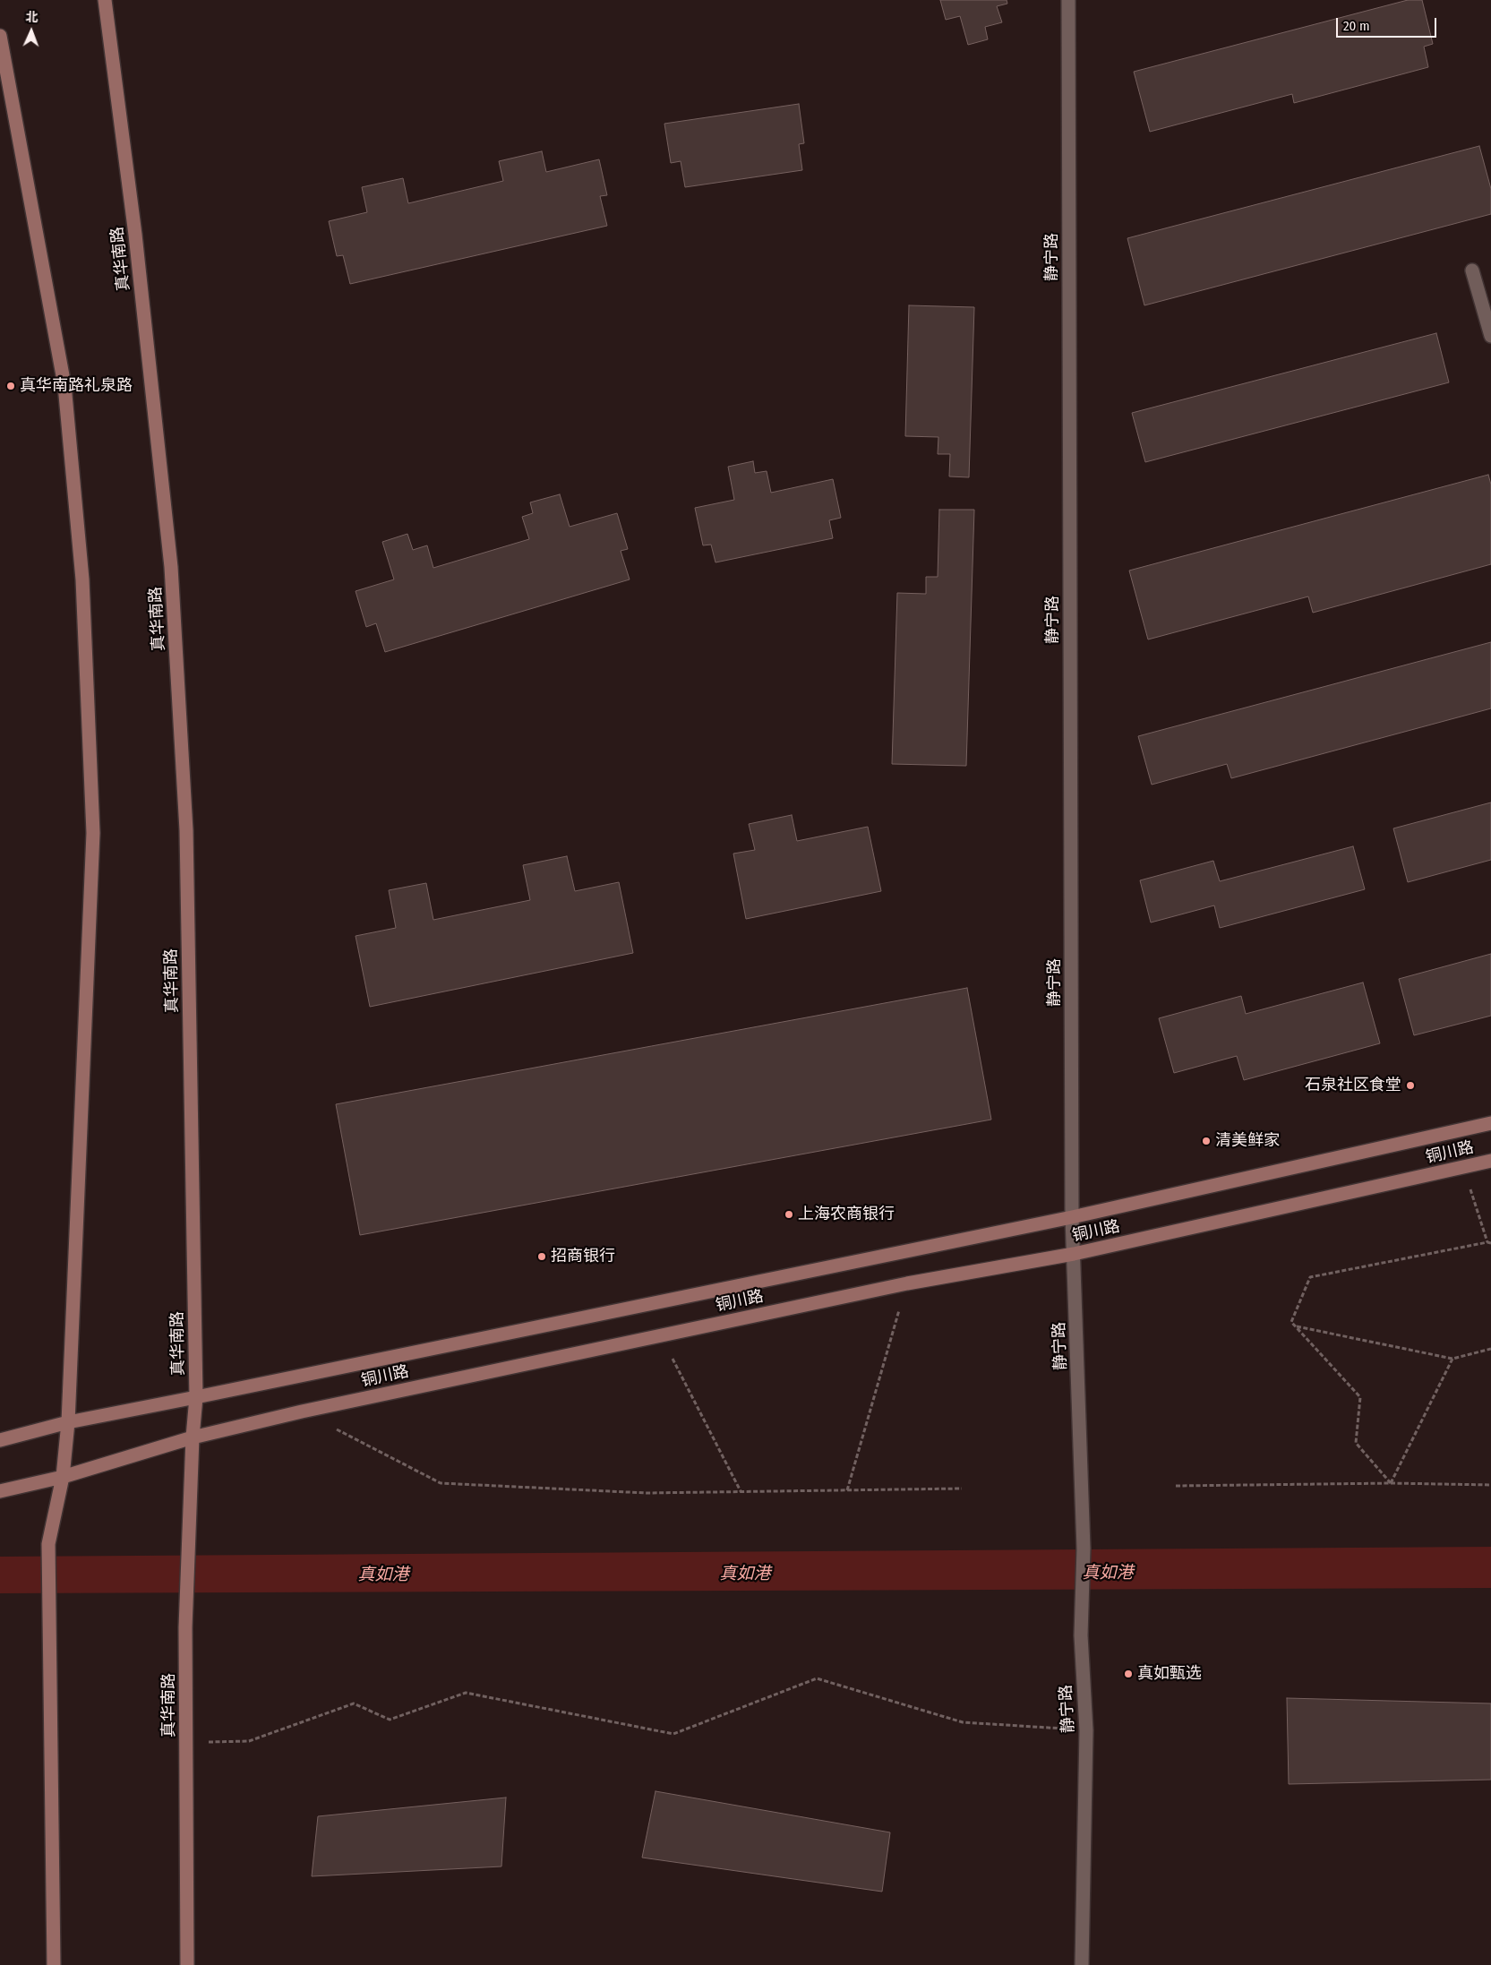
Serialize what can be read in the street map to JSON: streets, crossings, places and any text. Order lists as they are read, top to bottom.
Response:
{
  "streets": {
    "main road": ["真华南路", "铜川路"],
    "street": ["静宁路"]
  },
  "crossings": [
    ["静宁路", "铜川路"],
    ["真华南路", "铜川路"]
  ],
  "water": ["真如港"],
  "places": [
    "真华南路礼泉路",
    "石泉社区食堂",
    "清美鲜家",
    "上海农商银行",
    "招商银行",
    "真如甄选"
  ],
  "scale_bar": "20 m",
  "north": "top"
}
